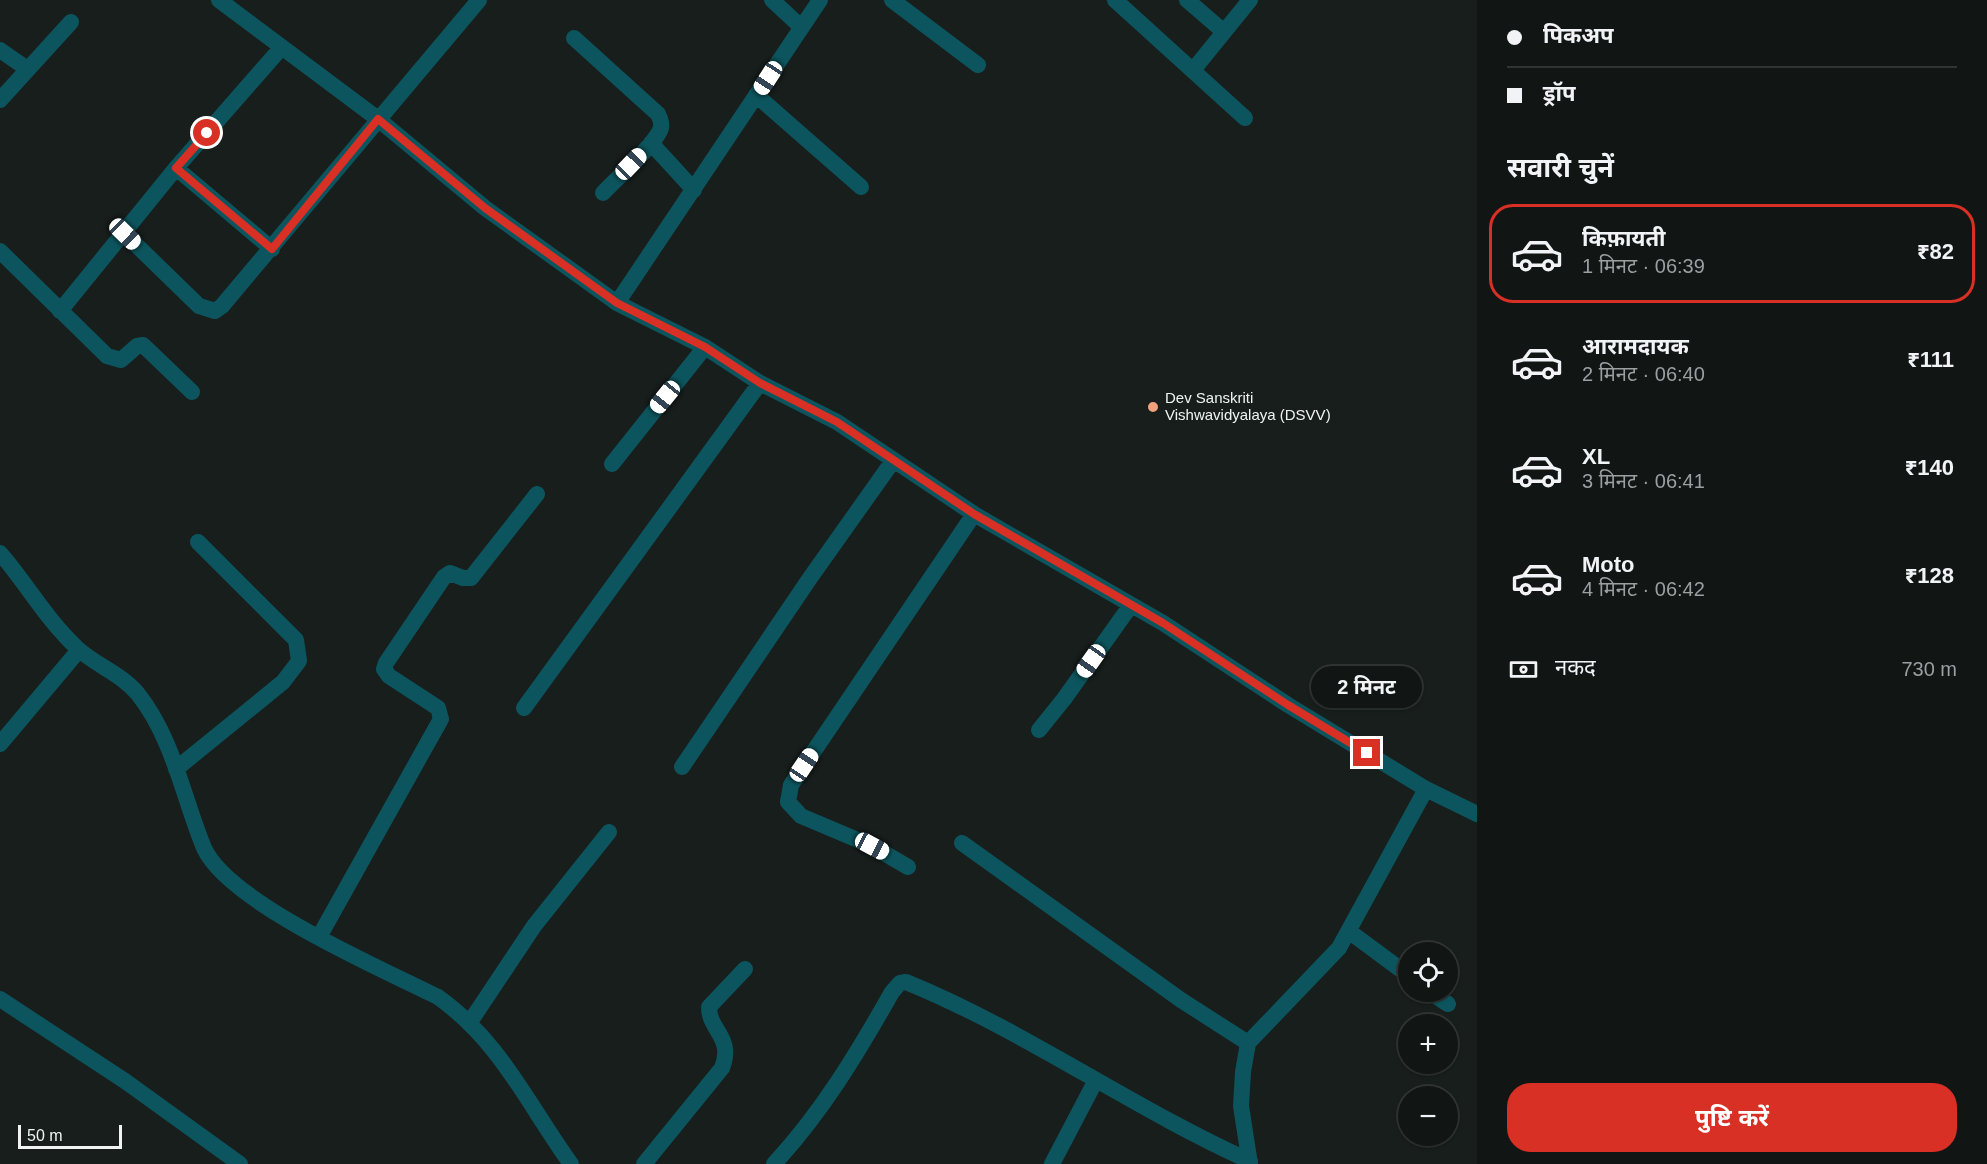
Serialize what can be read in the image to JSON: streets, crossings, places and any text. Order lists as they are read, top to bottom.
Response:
{
  "places": ["Dev Sanskriti Vishwavidyalaya (DSVV)"],
  "scale_bar": "50 m",
  "page": {
    "banner": ["पिकअप", "ड्रॉप"],
    "heading": "सवारी चुनें",
    "list": [
      {
        "name": "किफ़ायती",
        "note": "1 मिनट · 06:39",
        "value": "₹82"
      },
      {
        "name": "आरामदायक",
        "note": "2 मिनट · 06:40",
        "value": "₹111"
      },
      {
        "name": "XL",
        "note": "3 मिनट · 06:41",
        "value": "₹140"
      },
      {
        "name": "Moto",
        "note": "4 मिनट · 06:42",
        "value": "₹128"
      }
    ],
    "pay": ["नकद", "730 m"],
    "bubble": "2 मिनट",
    "map_buttons": ["+", "−"],
    "buttons": "पुष्टि करें",
    "scale": "50 m"
  }
}
